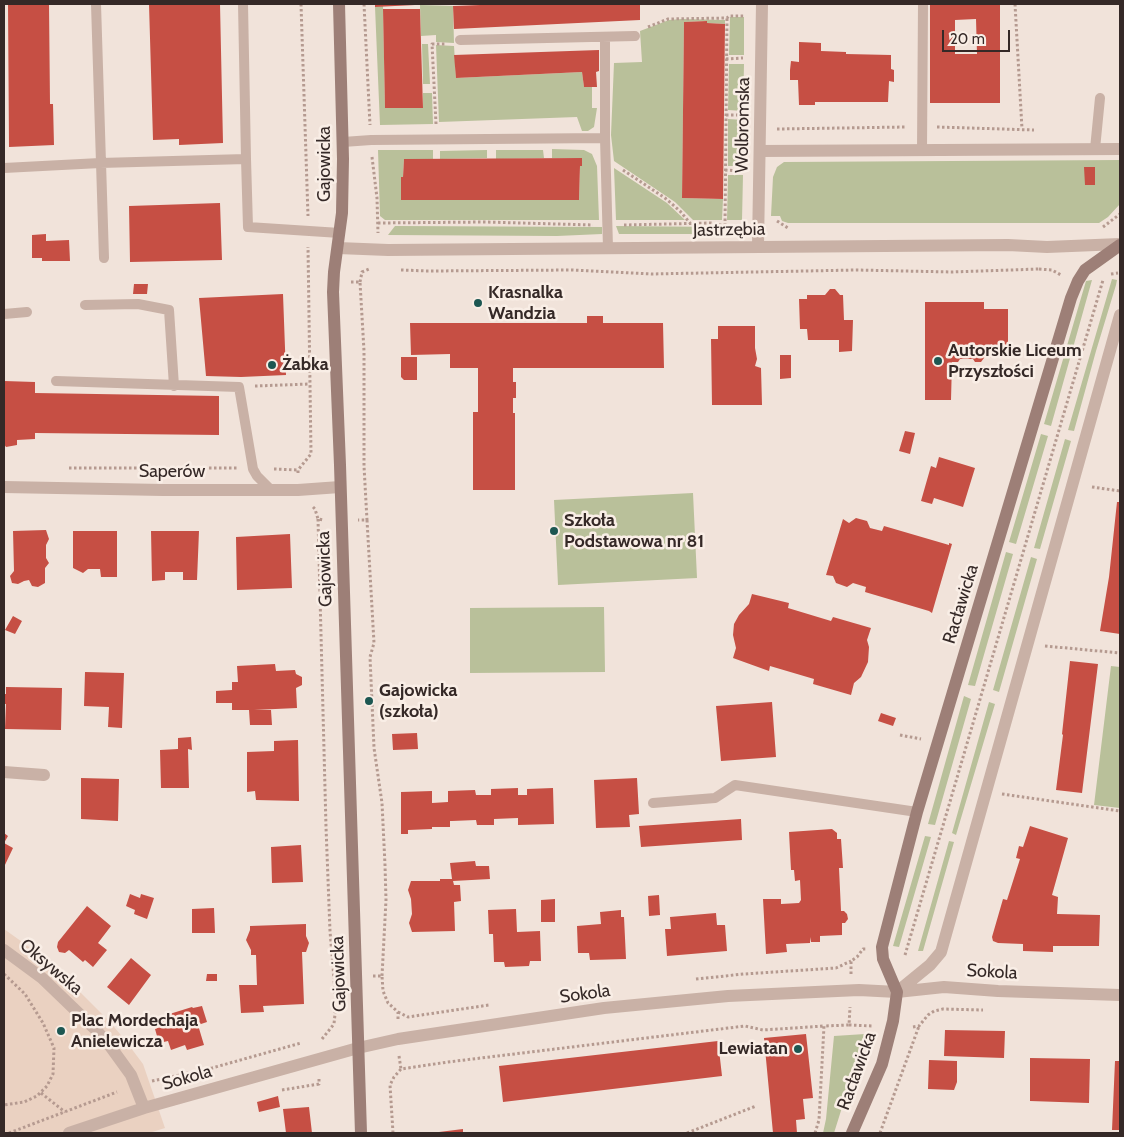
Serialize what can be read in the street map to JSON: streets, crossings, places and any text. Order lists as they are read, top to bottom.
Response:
{
  "streets": {
    "street": [
      "Wolbromska",
      "Gajowicka",
      "Jastrzębia",
      "Saperów",
      "Racławicka",
      "Oksywska",
      "Sokola"
    ]
  },
  "crossings": [
    ["Wolbromska", "Jastrzębia"],
    ["Gajowicka", "Jastrzębia"],
    ["Gajowicka", "Saperów"],
    ["Gajowicka", "Sokola"],
    ["Jastrzębia", "Racławicka"],
    ["Racławicka", "Sokola"],
    ["Oksywska", "Sokola"]
  ],
  "places": [
    "Krasnalka Wandzia",
    "Autorskie Liceum Przyszłości",
    "Żabka",
    "Szkoła Podstawowa nr 81",
    "Gajowicka (szkoła)",
    "Plac Mordechaja Anielewicza",
    "Lewiatan"
  ],
  "scale_bar": "20 m"
}
